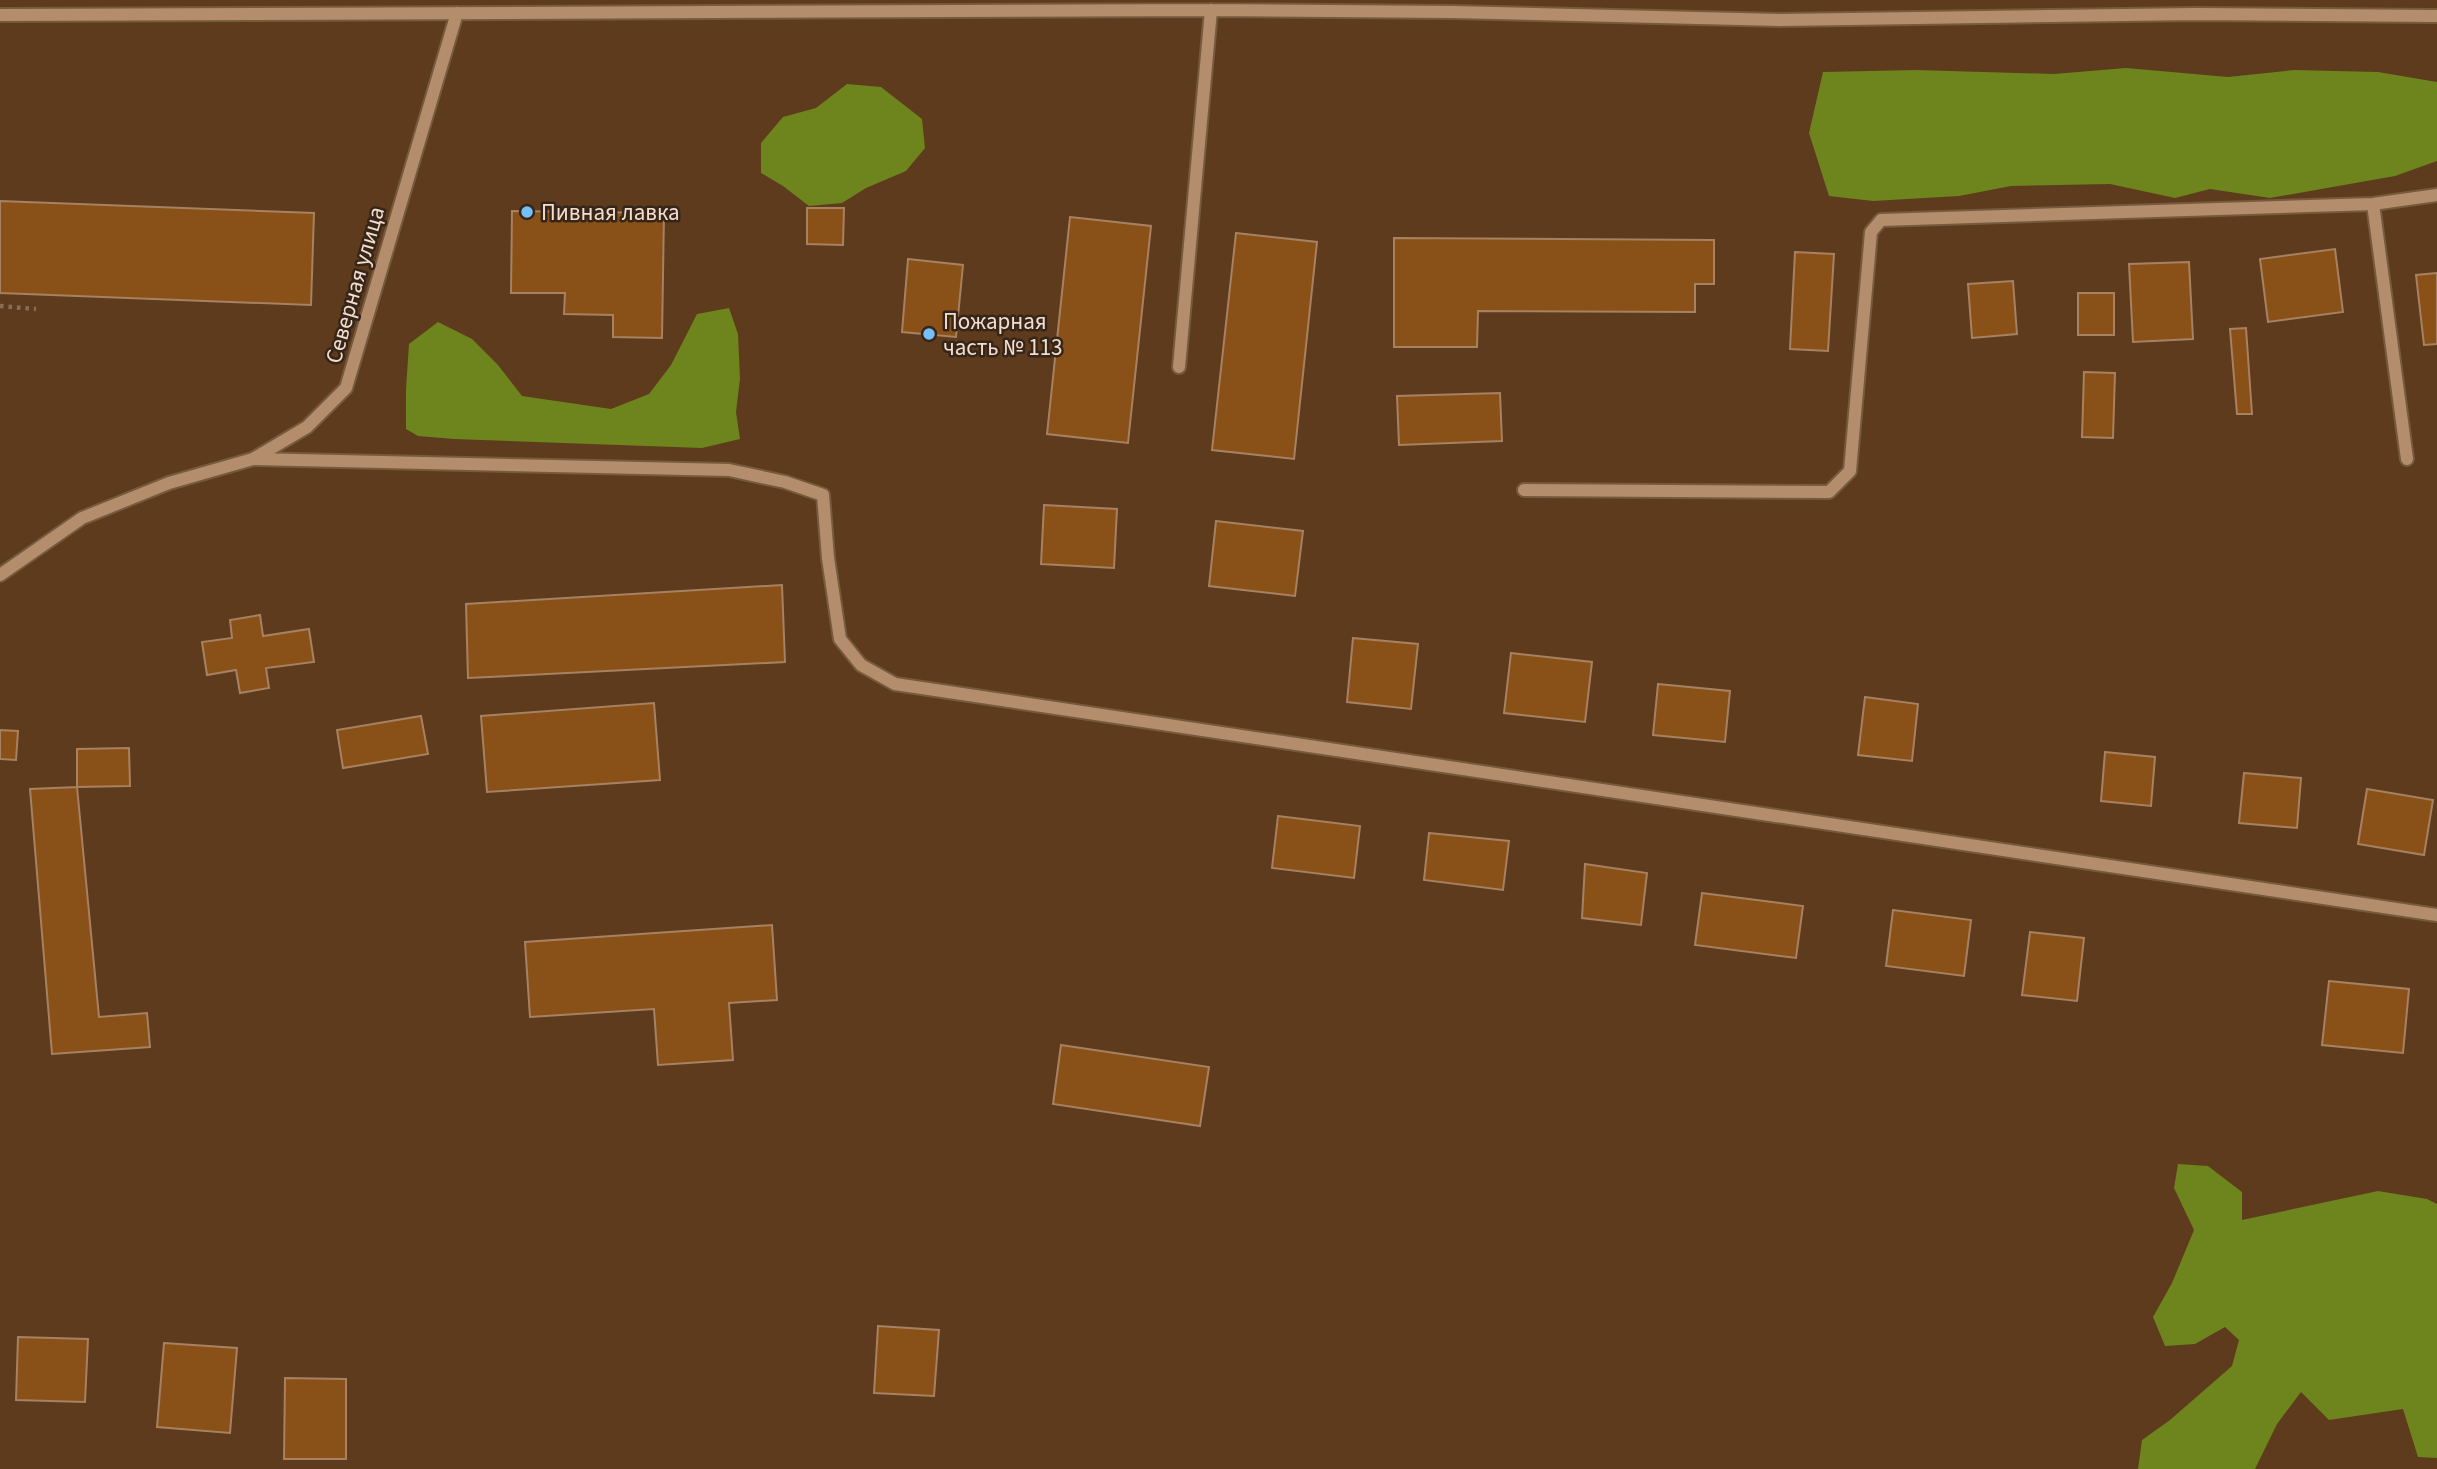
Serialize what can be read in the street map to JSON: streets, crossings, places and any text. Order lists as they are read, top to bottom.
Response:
{
  "streets": {
    "street": ["Северная улица"]
  },
  "places": ["Пивная лавка", "Пожарная часть № 113"]
}
